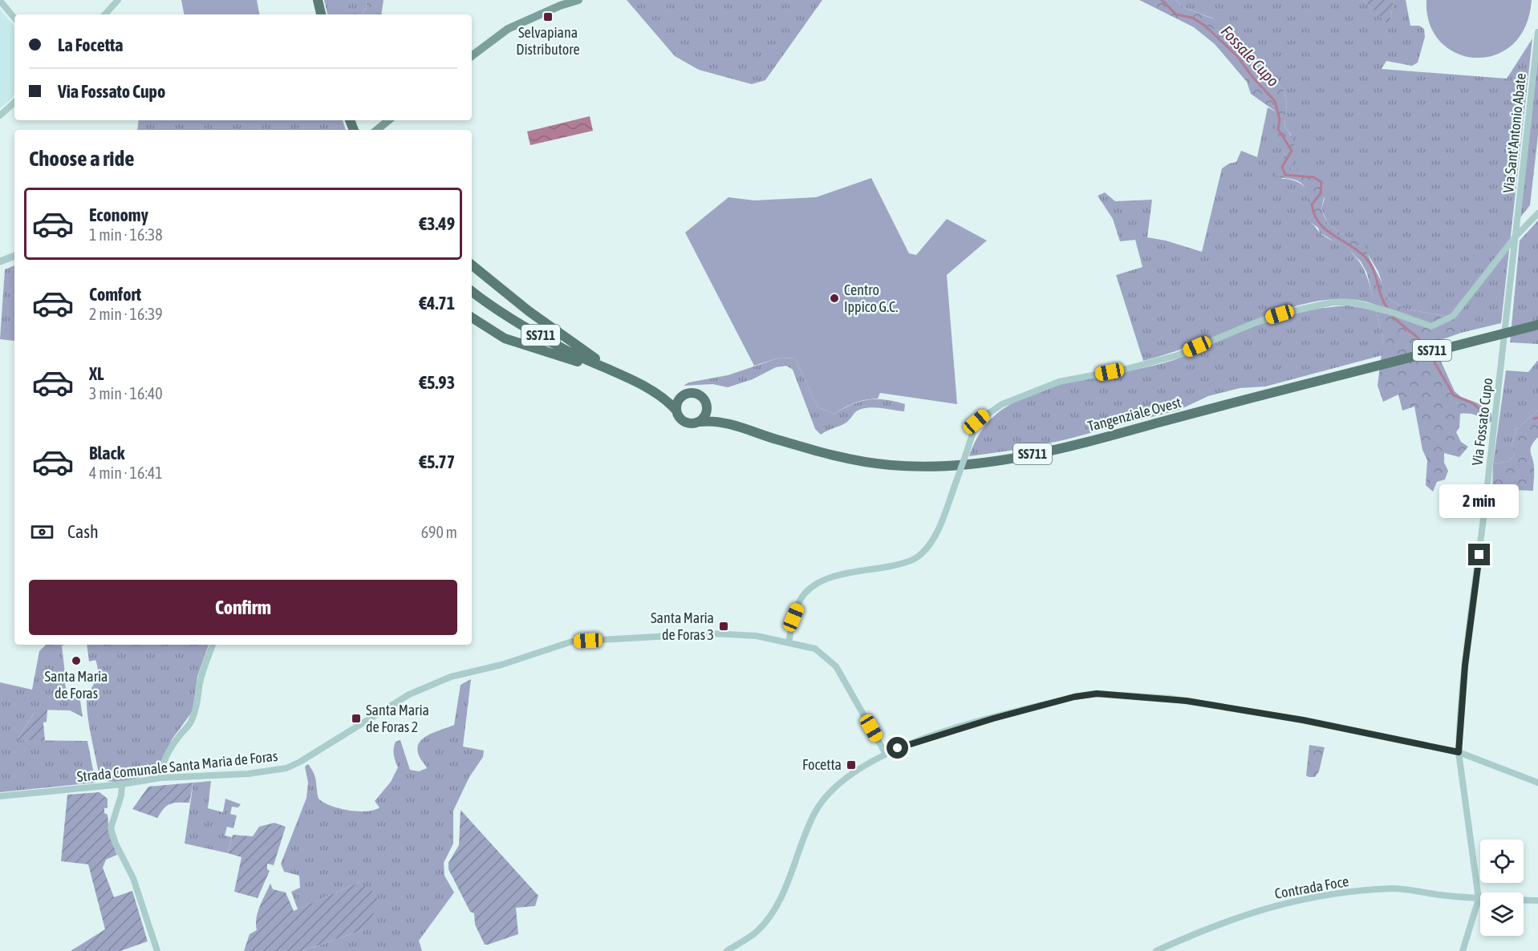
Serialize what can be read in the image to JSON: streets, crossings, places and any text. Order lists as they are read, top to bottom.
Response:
{
  "streets": {
    "main road": ["SS711", "Tangenziale Ovest"],
    "street": [
      "Via Sant'Antonio Abate",
      "Via Fossato Cupo",
      "Strada Comunale Santa Maria de Foras",
      "Contrada Foce"
    ]
  },
  "crossings": [
    ["Via Sant'Antonio Abate", "Via Fossato Cupo"],
    ["SS711", "Tangenziale Ovest"],
    ["Via Fossato Cupo", "Contrada Foce"]
  ],
  "water": ["Fossale Cupo"],
  "places": {
    "transit": [
      "Selvapiana Distributore",
      "Santa Maria de Foras 3",
      "Santa Maria de Foras 2",
      "Focetta"
    ],
    "other": ["Centro Ippico G.C.", "Santa Maria de Foras"]
  },
  "page": {
    "banner": ["La Focetta", "Via Fossato Cupo"],
    "heading": "Choose a ride",
    "list": [
      {
        "name": "Economy",
        "note": "1 min · 16:38",
        "value": "€3.49"
      },
      {
        "name": "Comfort",
        "note": "2 min · 16:39",
        "value": "€4.71"
      },
      {
        "name": "XL",
        "note": "3 min · 16:40",
        "value": "€5.93"
      },
      {
        "name": "Black",
        "note": "4 min · 16:41",
        "value": "€5.77"
      }
    ],
    "bubble": "2 min",
    "pay": ["Cash", "690 m"],
    "buttons": "Confirm"
  }
}
